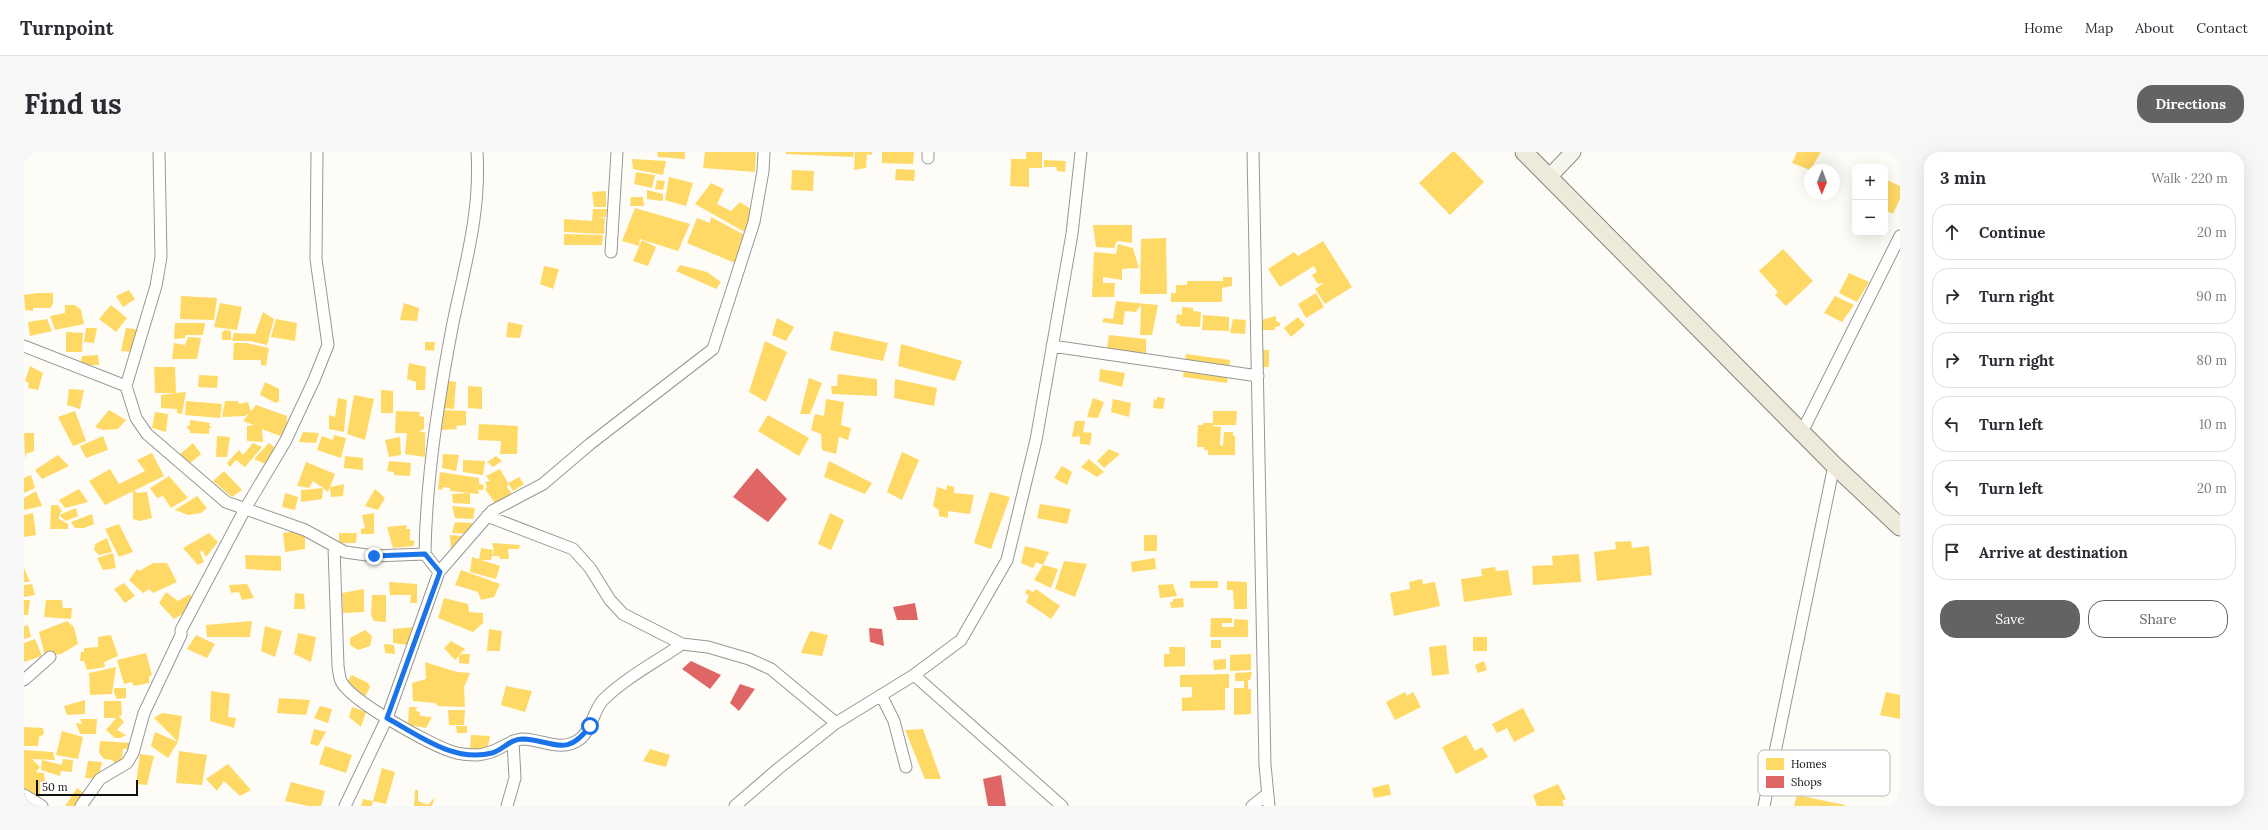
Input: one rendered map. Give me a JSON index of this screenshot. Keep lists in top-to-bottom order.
{
  "legend": ["Homes", "Shops"],
  "scale_bar": "50 m",
  "north": "bottom",
  "page": {
    "header": "Turnpoint",
    "nav": [
      "Home",
      "Map",
      "About",
      "Contact"
    ],
    "buttons": [
      "Directions",
      ["Save", "Share"]
    ],
    "title": "Find us",
    "heading": ["3 min", "Walk · 220 m"],
    "map_buttons": ["+", "−"],
    "list": [
      ["Continue", "20 m"],
      ["Turn right", "90 m"],
      ["Turn right", "80 m"],
      ["Turn left", "10 m"],
      ["Turn left", "20 m"],
      "Arrive at destination"
    ],
    "scale": "50 m"
  }
}
